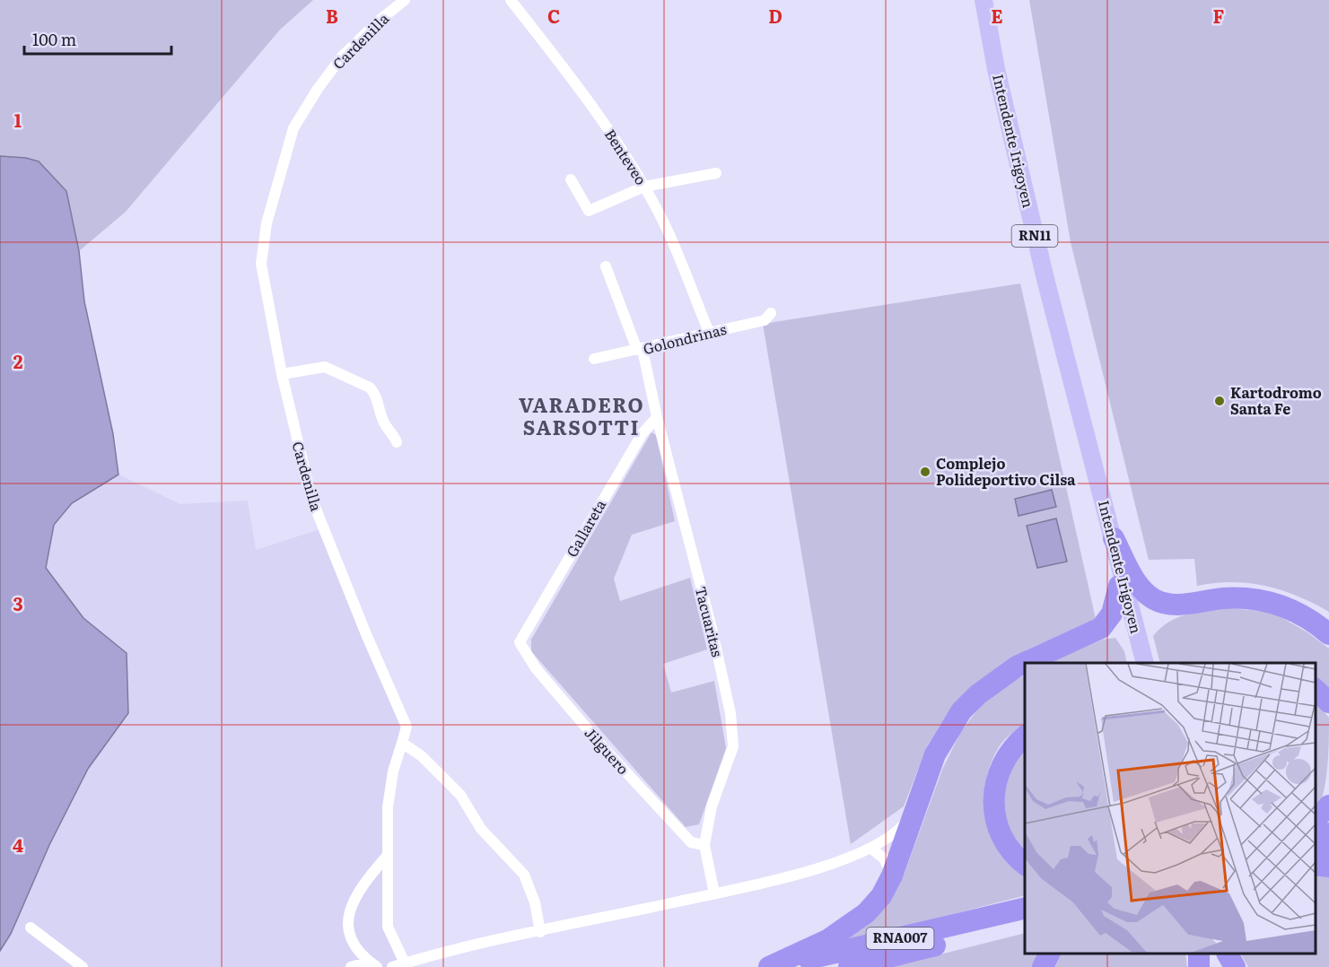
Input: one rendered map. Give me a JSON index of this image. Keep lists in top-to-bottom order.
{
  "streets": {
    "highway": ["RNA007"],
    "main road": ["Intendente Irigoyen", "RN11"],
    "street": [
      "Cardenilla",
      "Benteveo",
      "Golondrinas",
      "Gallareta",
      "Tacuaritas",
      "Jilguero"
    ]
  },
  "crossings": [
    ["Benteveo", "Golondrinas"],
    ["Golondrinas", "Tacuaritas"],
    ["Gallareta", "Tacuaritas"],
    ["Gallareta", "Jilguero"],
    ["Tacuaritas", "Jilguero"]
  ],
  "districts": ["VARADERO SARSOTTI"],
  "places": ["Kartodromo Santa Fe", "Complejo Polideportivo Cilsa"],
  "scale_bar": "100 m",
  "grid": {
    "columns": [
      "B",
      "C",
      "D",
      "E",
      "F"
    ],
    "rows": [
      "1",
      "2",
      "3",
      "4"
    ]
  }
}
